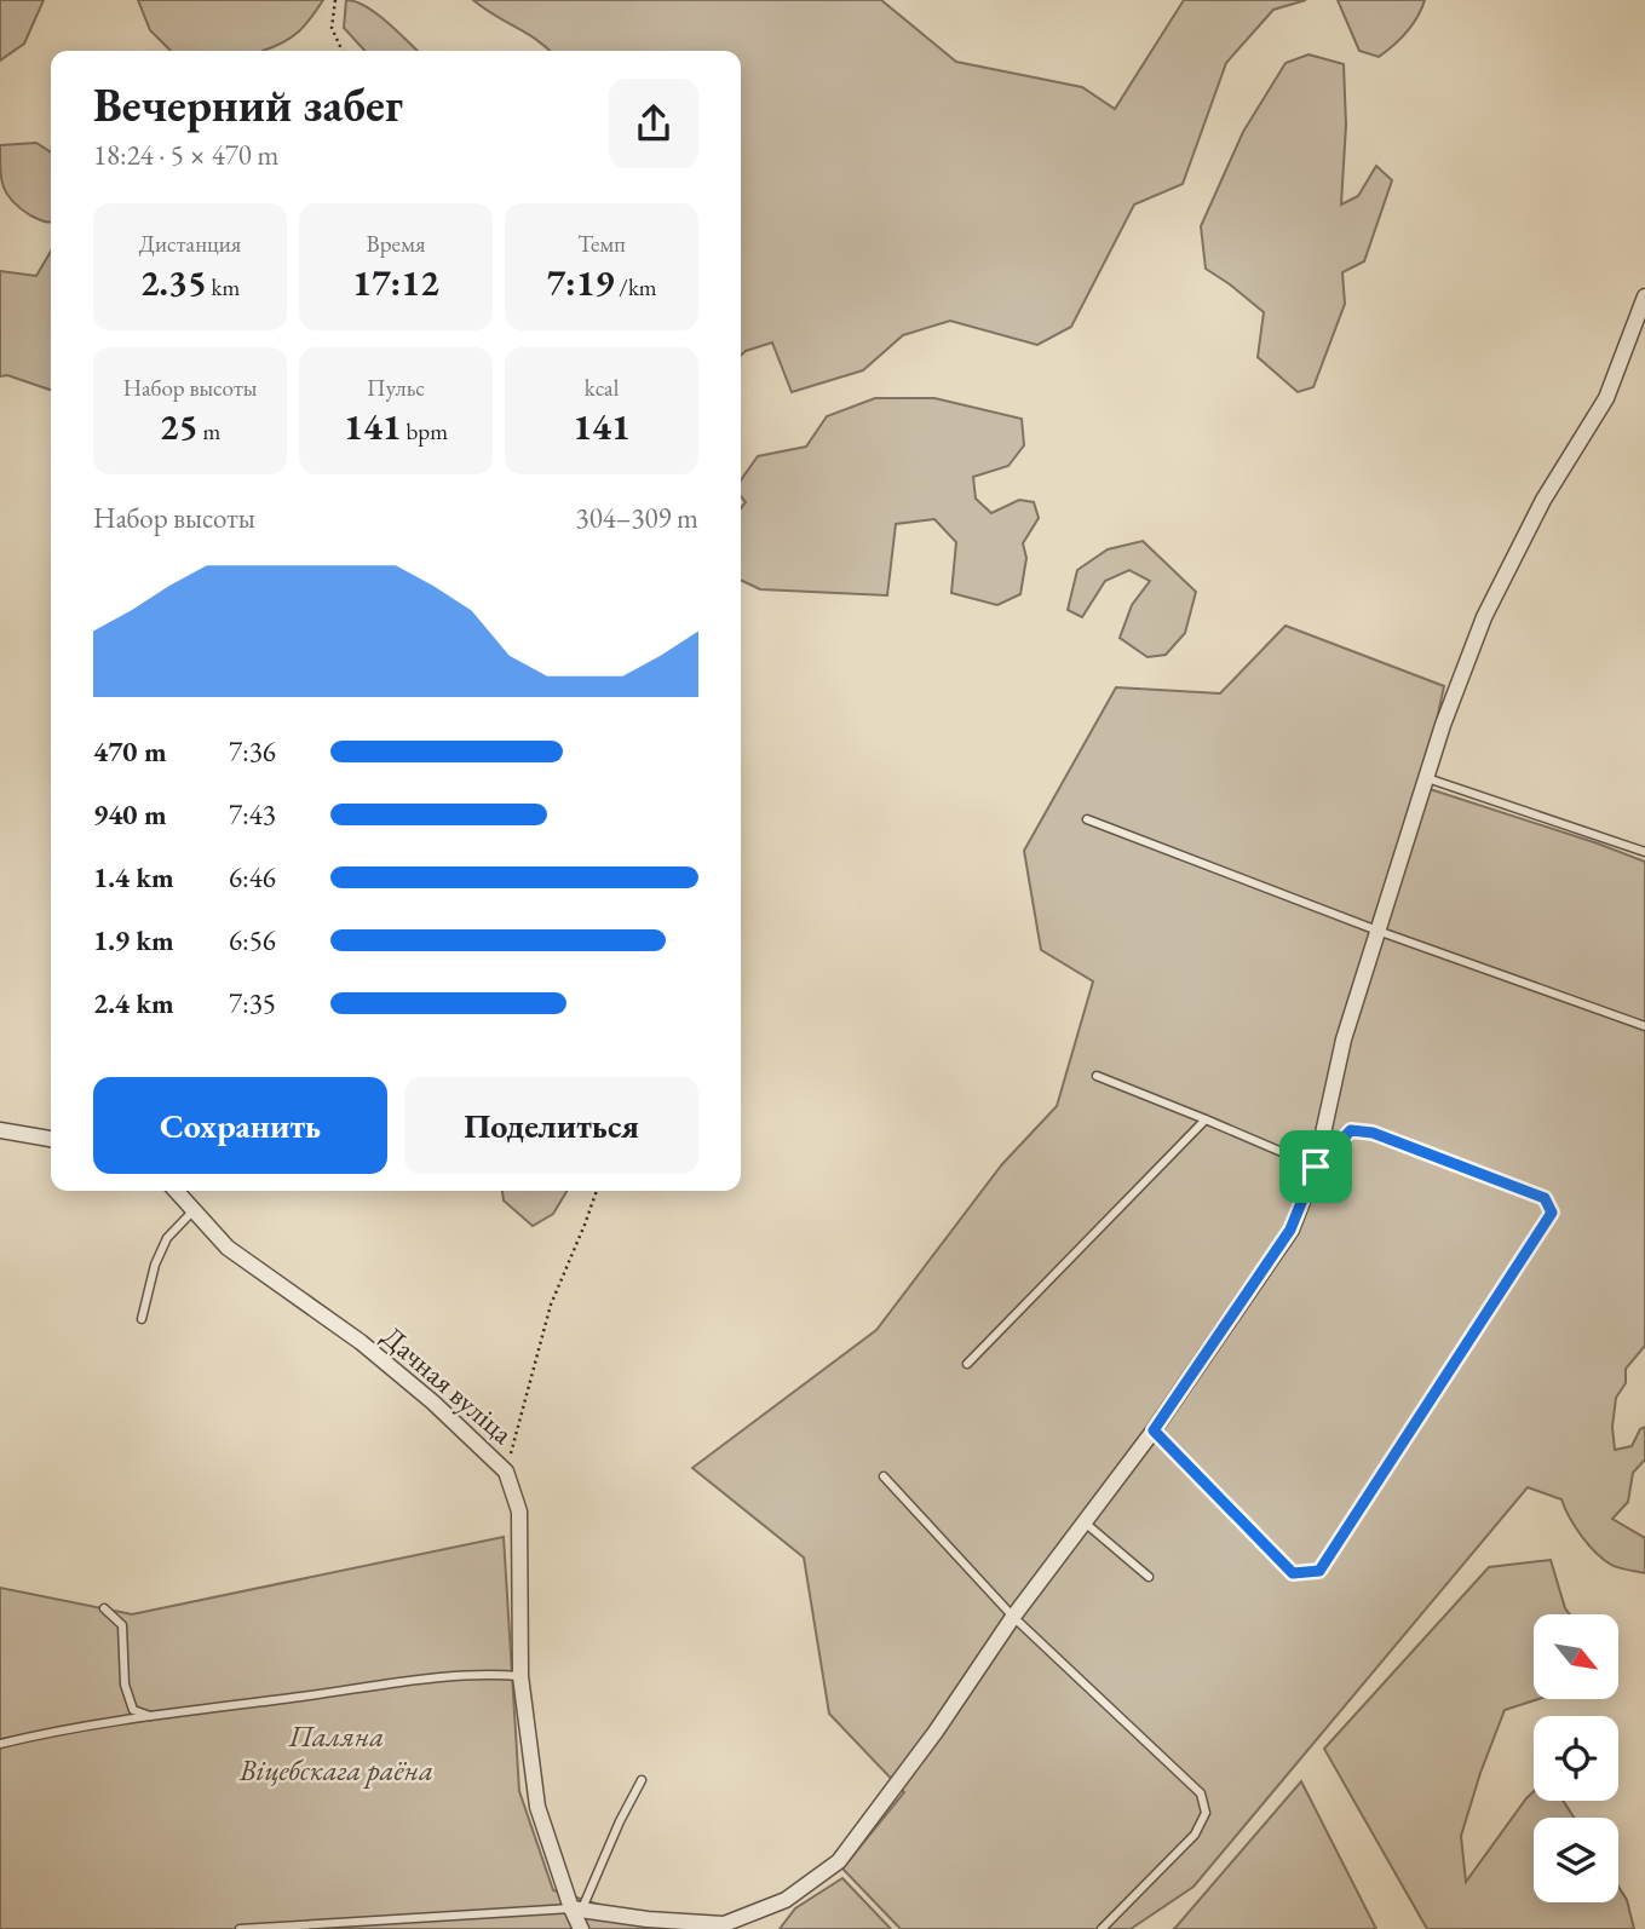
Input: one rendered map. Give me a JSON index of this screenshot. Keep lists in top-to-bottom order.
{
  "streets": {
    "street": ["Дачная вуліца"]
  },
  "parks": ["Паляна Віцебскага раёна"],
  "north": "bottom right",
  "page": {
    "heading": ["Вечерний забег", "18:24 · 5 × 470 m"],
    "stats": [
      ["Дистанция", "2.35 km"],
      ["Время", "17:12"],
      ["Темп", "7:19 /km"],
      ["Набор высоты", "25 m"],
      ["Пульс", "141 bpm"],
      ["kcal", "141"]
    ],
    "chart": ["Набор высоты", "304–309 m"],
    "list": [
      {
        "name": "470 m",
        "note": "7:36"
      },
      {
        "name": "940 m",
        "note": "7:43"
      },
      {
        "name": "1.4 km",
        "note": "6:46"
      },
      {
        "name": "1.9 km",
        "note": "6:56"
      },
      {
        "name": "2.4 km",
        "note": "7:35"
      }
    ],
    "buttons": ["Сохранить", "Поделиться"]
  }
}
